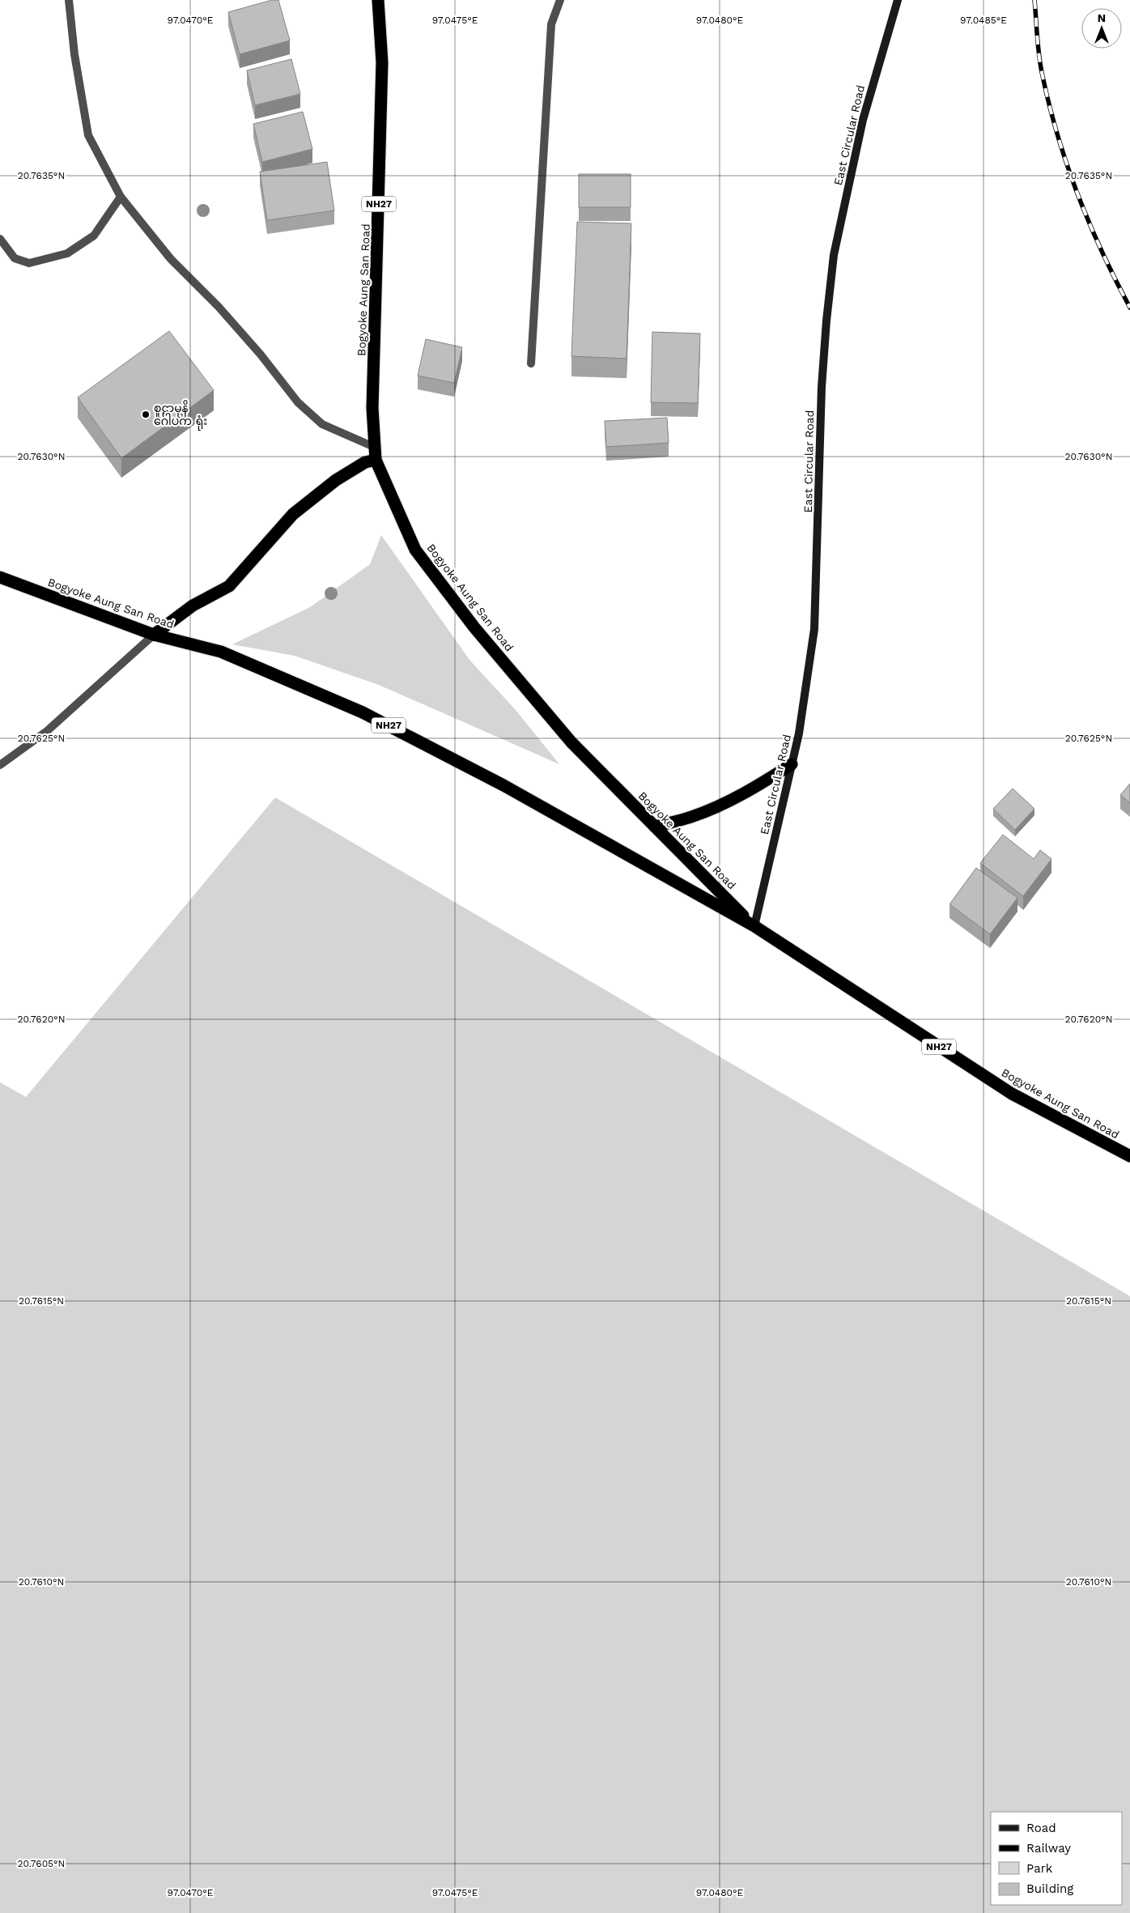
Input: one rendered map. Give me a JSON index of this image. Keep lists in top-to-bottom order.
{
  "streets": {
    "highway": ["NH27", "Bogyoke Aung San Road"],
    "street": ["East Circular Road"]
  },
  "crossings": [
    ["East Circular Road", "Bogyoke Aung San Road"]
  ],
  "places": ["စူဠာမုနိ ဂေါပက ရုံး"],
  "legend": [
    "Road",
    "Railway",
    "Park",
    "Building"
  ],
  "north": "top",
  "coordinates": [
    "97.0470°E",
    "97.0475°E",
    "97.0480°E",
    "97.0485°E",
    "20.7635°N",
    "20.7630°N",
    "20.7625°N",
    "20.7620°N",
    "20.7615°N",
    "20.7610°N",
    "20.7605°N"
  ]
}
